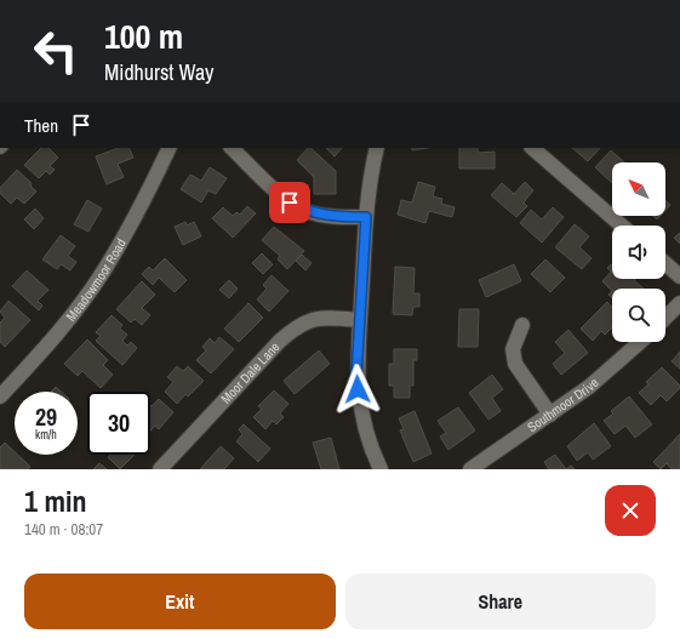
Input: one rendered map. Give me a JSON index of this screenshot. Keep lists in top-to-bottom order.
{
  "streets": {
    "street": ["Meadowmoor Road", "Moor Dale Lane", "Southmoor Drive"]
  },
  "north": "top left",
  "page": {
    "turn": ["100 m", "Midhurst Way"],
    "then": "Then",
    "speed": "29 km/h",
    "limit": "30",
    "heading": ["1 min", "140 m · 08:07"],
    "buttons": ["Exit", "Share"]
  }
}
